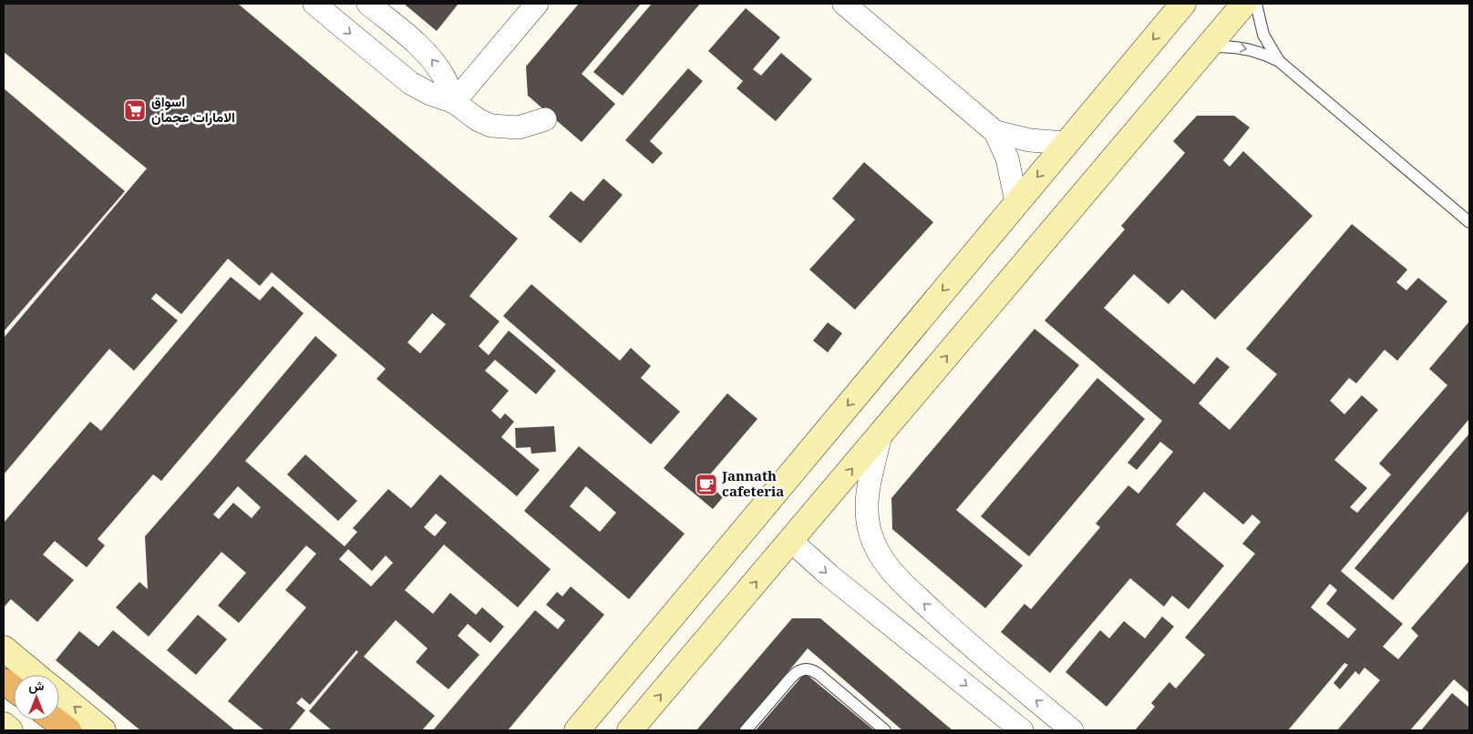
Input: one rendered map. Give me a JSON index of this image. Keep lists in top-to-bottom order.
{
  "places": {
    "supermarket": ["اسواق الامارات عجمان"],
    "cafe": ["Jannath cafeteria"]
  },
  "north": "top"
}
